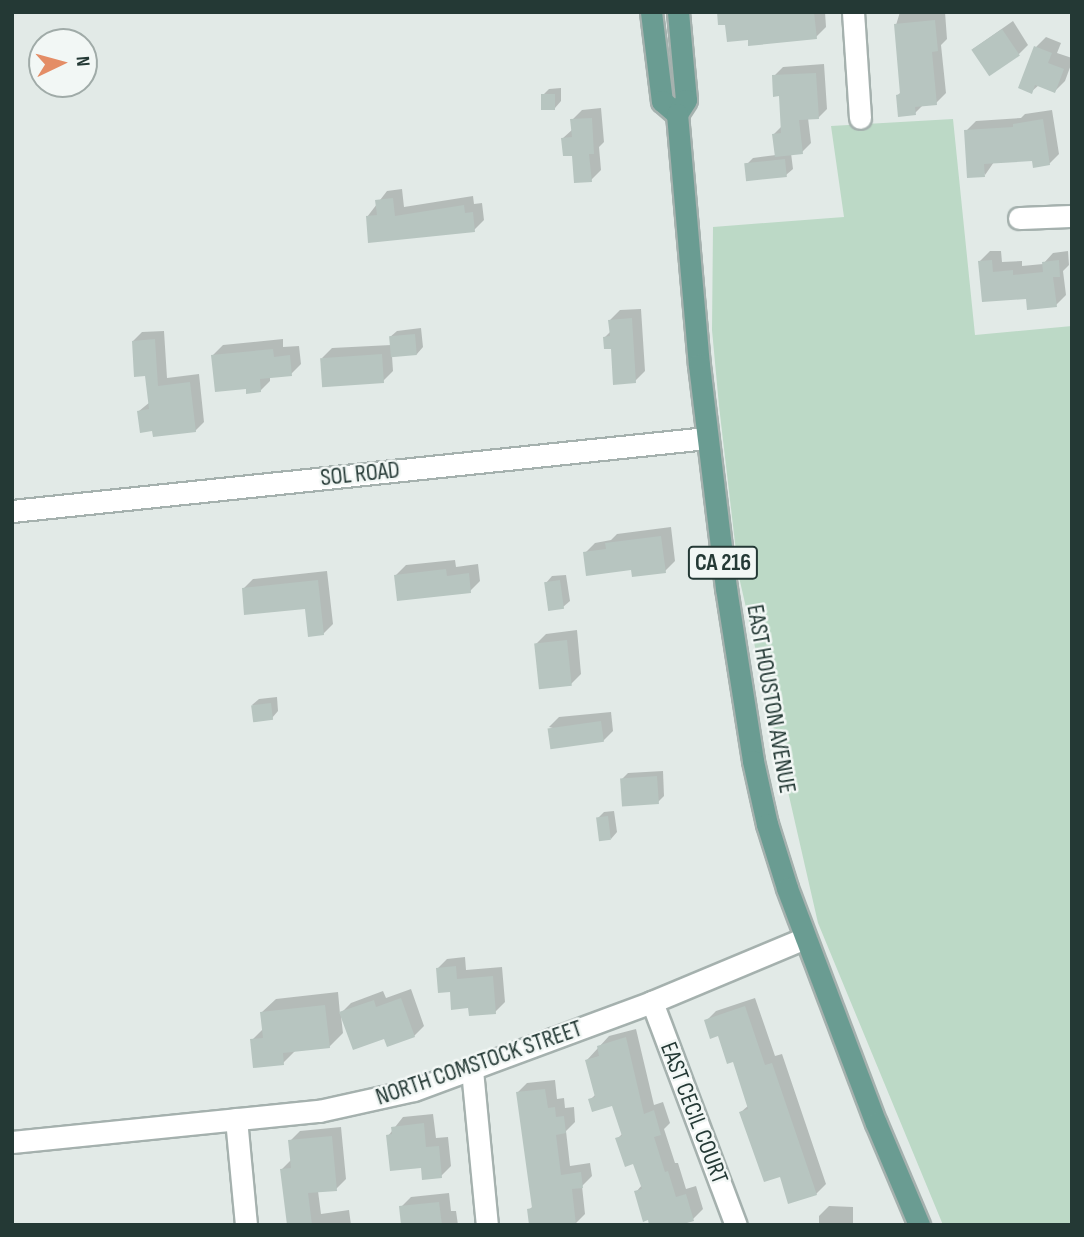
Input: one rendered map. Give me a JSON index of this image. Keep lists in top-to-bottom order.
{
  "streets": {
    "main road": ["CA 216", "EAST HOUSTON AVENUE"],
    "street": ["SOL ROAD", "NORTH COMSTOCK STREET", "EAST CECIL COURT"]
  },
  "crossings": [
    ["SOL ROAD", "EAST HOUSTON AVENUE"],
    ["EAST HOUSTON AVENUE", "NORTH COMSTOCK STREET"],
    ["NORTH COMSTOCK STREET", "EAST CECIL COURT"]
  ],
  "north": "right"
}
